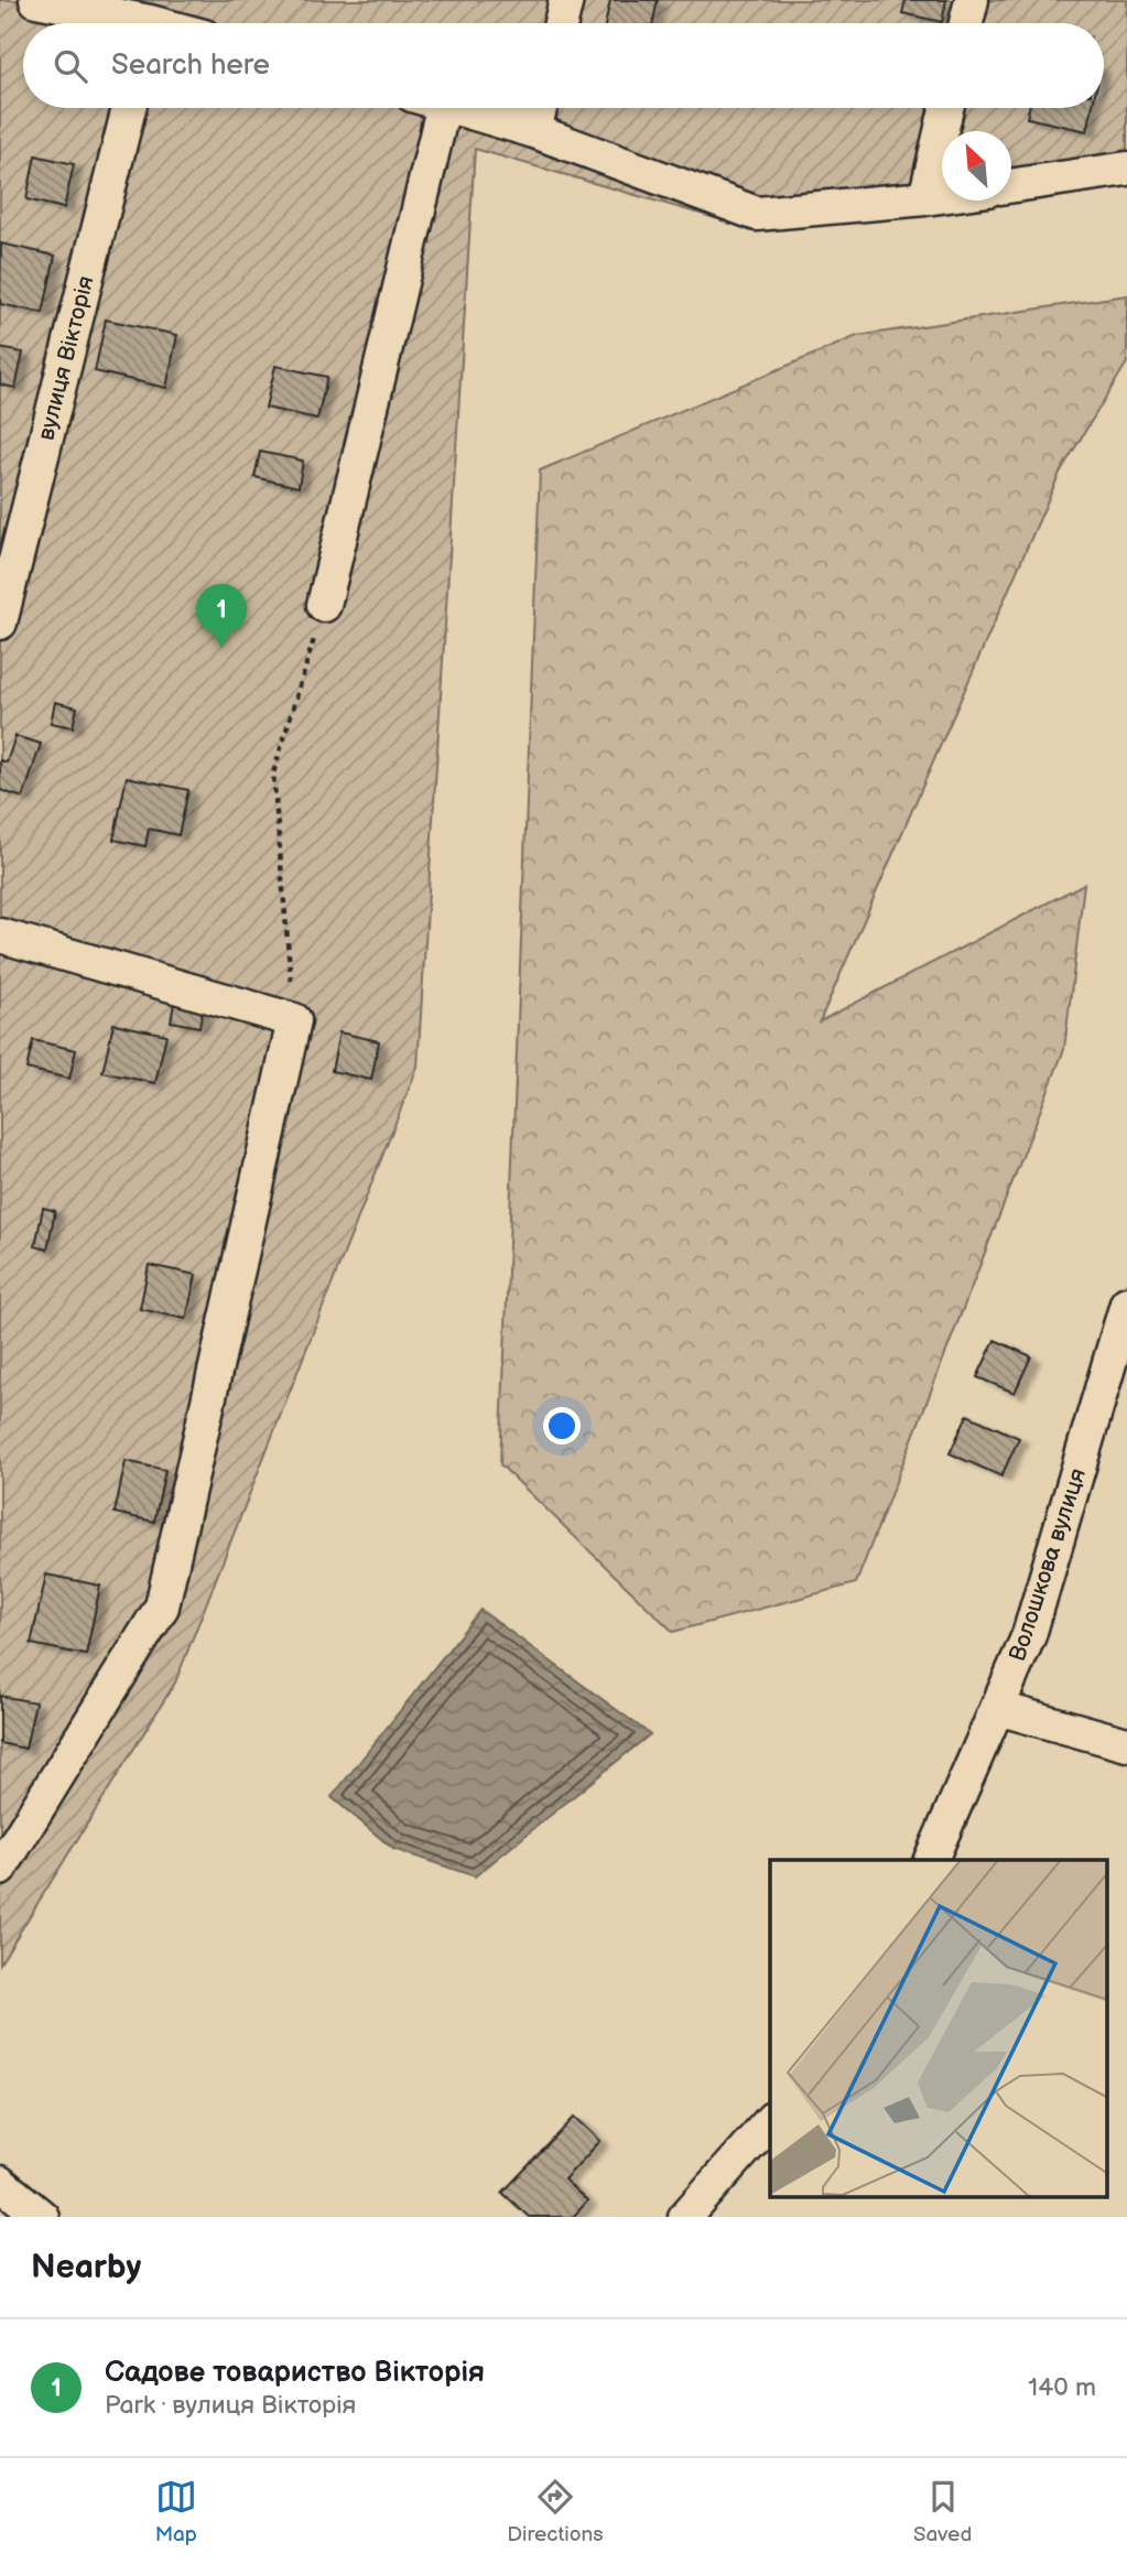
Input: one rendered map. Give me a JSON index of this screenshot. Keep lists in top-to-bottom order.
{
  "streets": {
    "street": ["вулиця Вікторія", "Волошкова вулиця"]
  },
  "north": "top left",
  "page": {
    "search": "Search here",
    "pins": "1",
    "heading": "Nearby",
    "list": [
      {
        "mark": "1",
        "name": "Садове товариство Вікторія",
        "note": "Park · вулиця Вікторія",
        "value": "140 m"
      }
    ],
    "nav": ["Map", "Directions", "Saved"]
  }
}
